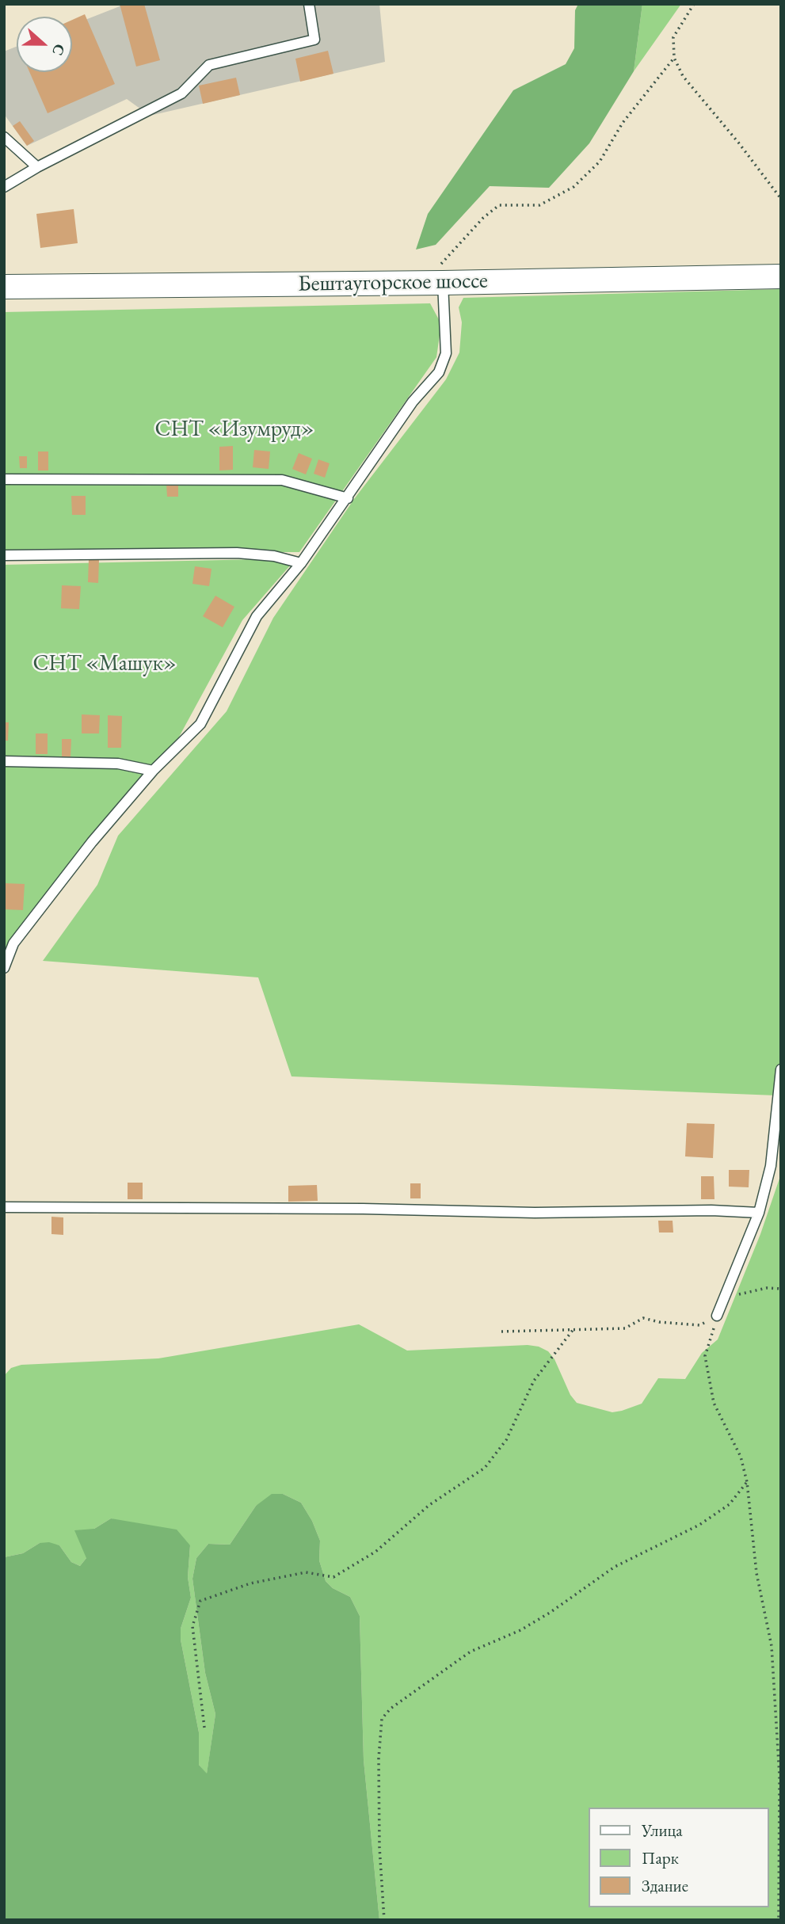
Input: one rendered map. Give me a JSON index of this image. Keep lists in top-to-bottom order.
{
  "streets": {
    "street": ["Бештаугорское шоссе"]
  },
  "parks": ["СНТ «Изумруд»", "СНТ «Машук»"],
  "legend": ["Улица", "Парк", "Здание"],
  "north": "right"
}
